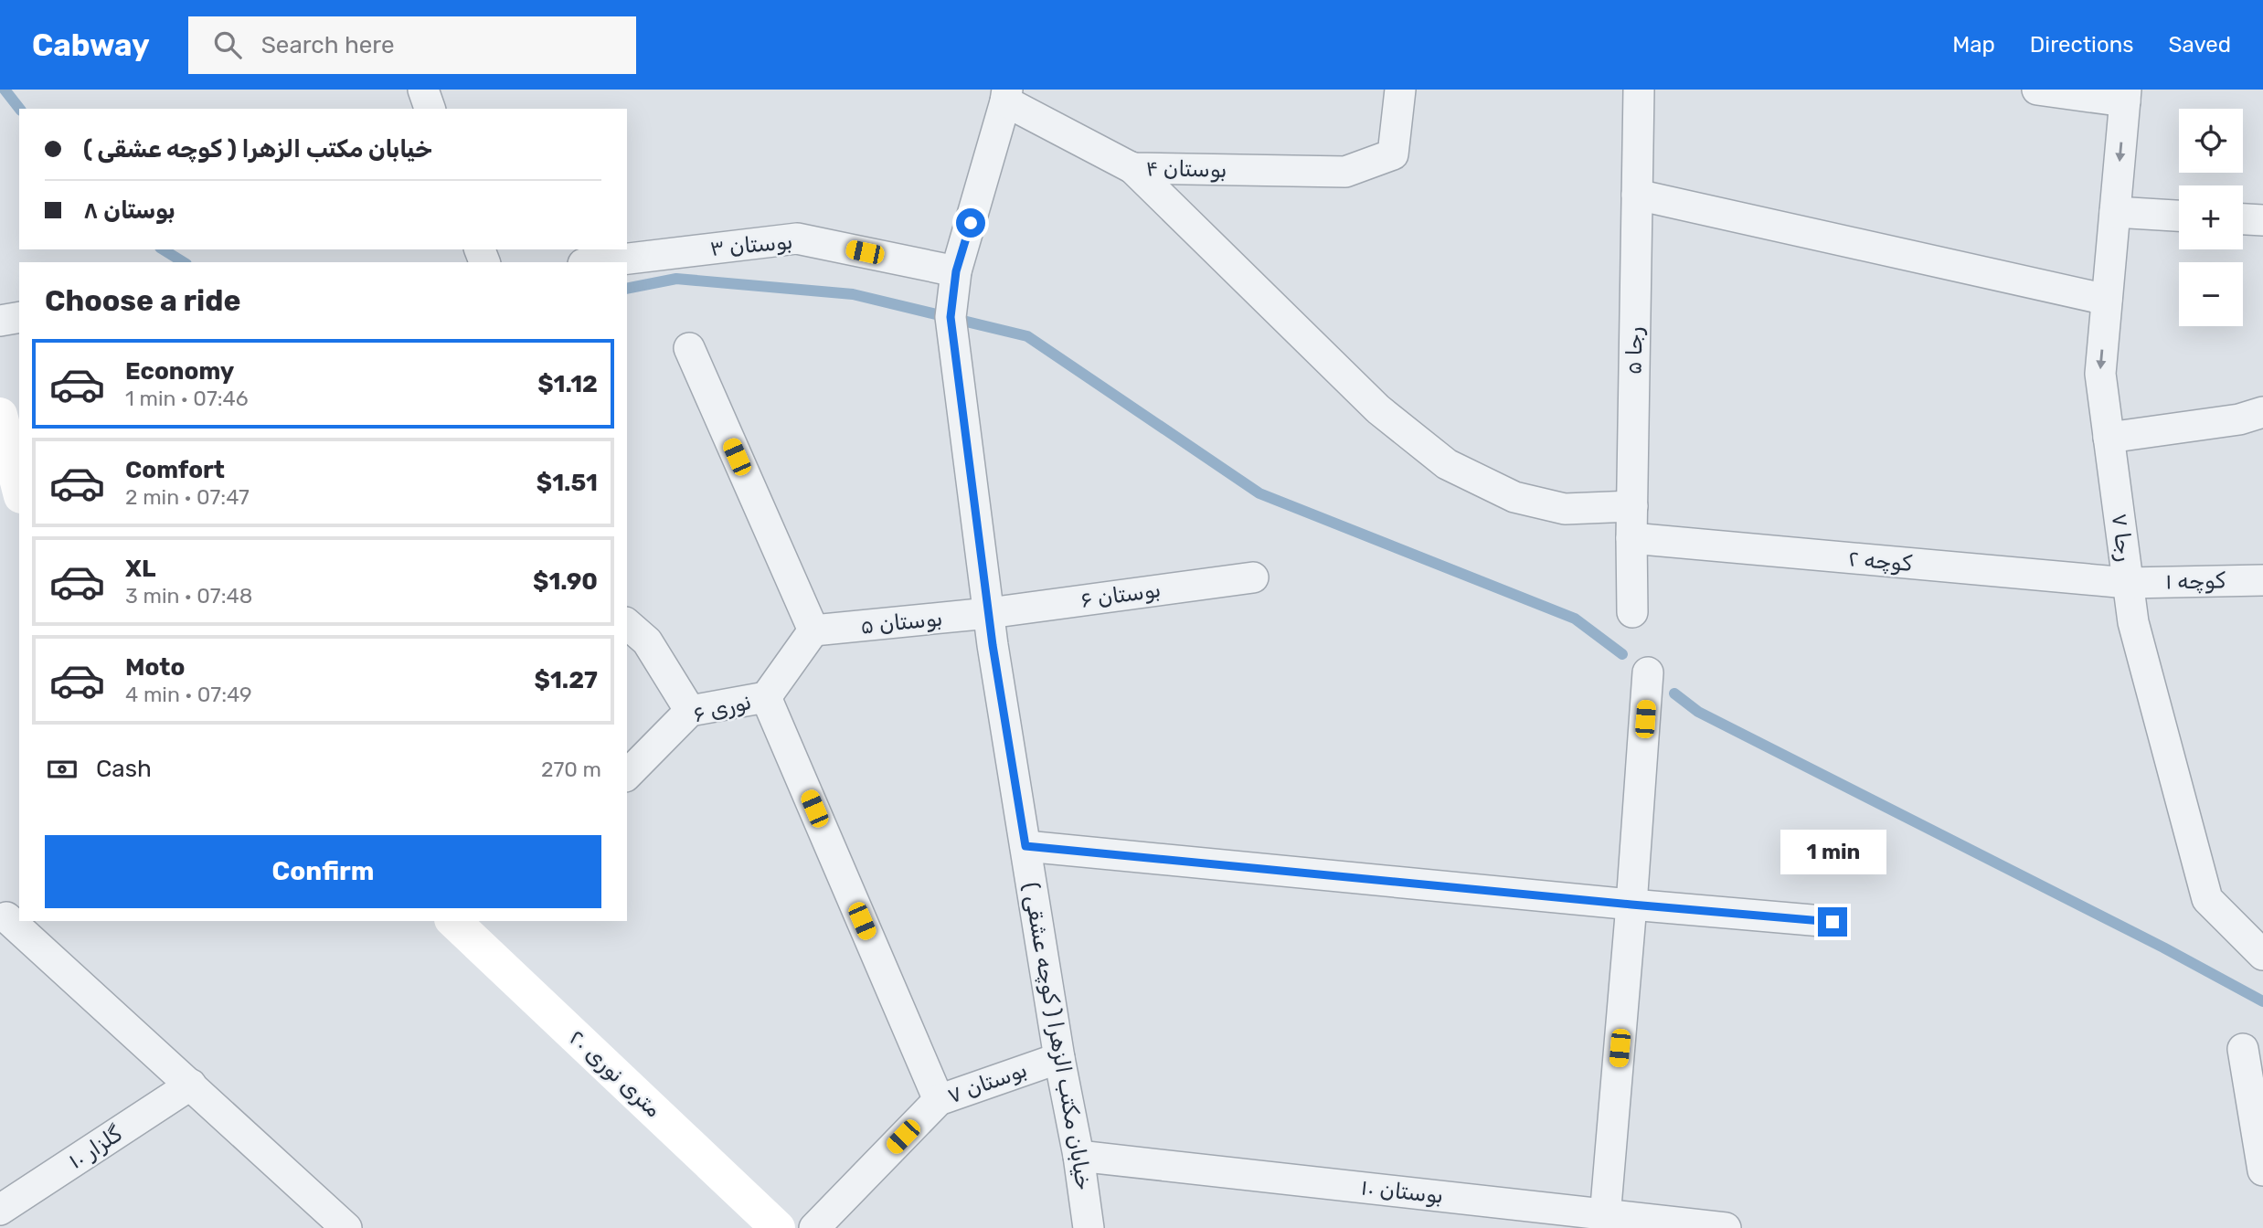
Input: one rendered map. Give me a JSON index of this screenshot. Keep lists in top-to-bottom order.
{
  "streets": {
    "main road": ["۲۰ متری نوری"],
    "street": [
      "بوستان ۴",
      "بوستان ۳",
      "رجا ۵",
      "رجا ۷",
      "کوچه ۲",
      "کوچه ۱",
      "بوستان ۶",
      "بوستان ۵",
      "نوری ۶",
      "خیابان مکتب الزهرا ( کوچه عشقی )",
      "بوستان ۷",
      "گلزار ۱۰",
      "بوستان ۱۰"
    ]
  },
  "crossings": [
    ["بوستان ۴", "خیابان مکتب الزهرا ( کوچه عشقی )"],
    ["بوستان ۳", "خیابان مکتب الزهرا ( کوچه عشقی )"],
    ["رجا ۵", "کوچه ۲"],
    ["رجا ۷", "کوچه ۲"],
    ["رجا ۷", "کوچه ۱"],
    ["کوچه ۲", "کوچه ۱"],
    ["بوستان ۶", "بوستان ۵"],
    ["بوستان ۶", "خیابان مکتب الزهرا ( کوچه عشقی )"],
    ["بوستان ۵", "خیابان مکتب الزهرا ( کوچه عشقی )"],
    ["خیابان مکتب الزهرا ( کوچه عشقی )", "بوستان ۷"],
    ["خیابان مکتب الزهرا ( کوچه عشقی )", "بوستان ۱۰"]
  ],
  "page": {
    "header": "Cabway",
    "search": "Search here",
    "nav": ["Map", "Directions", "Saved"],
    "map_buttons": ["+", "−"],
    "banner": ["خیابان مکتب الزهرا ( کوچه عشقی )", "بوستان ۸"],
    "heading": "Choose a ride",
    "list": [
      {
        "name": "Economy",
        "note": "1 min · 07:46",
        "value": "$1.12"
      },
      {
        "name": "Comfort",
        "note": "2 min · 07:47",
        "value": "$1.51"
      },
      {
        "name": "XL",
        "note": "3 min · 07:48",
        "value": "$1.90"
      },
      {
        "name": "Moto",
        "note": "4 min · 07:49",
        "value": "$1.27"
      }
    ],
    "pay": ["Cash", "270 m"],
    "buttons": "Confirm",
    "bubble": "1 min"
  }
}
